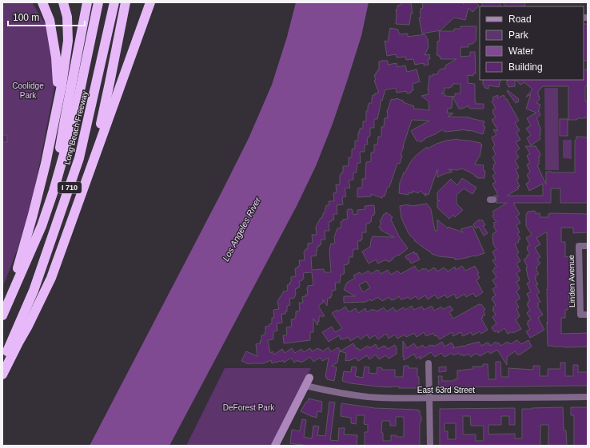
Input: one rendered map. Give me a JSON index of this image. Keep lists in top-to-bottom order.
{
  "streets": {
    "highway": ["Long Beach Freeway", "I 710"],
    "street": ["Linden Avenue", "East 63rd Street"]
  },
  "water": ["Los Angeles River"],
  "parks": ["Coolidge Park", "DeForest Park"],
  "legend": [
    "Road",
    "Park",
    "Water",
    "Building"
  ],
  "scale_bar": "100 m"
}
